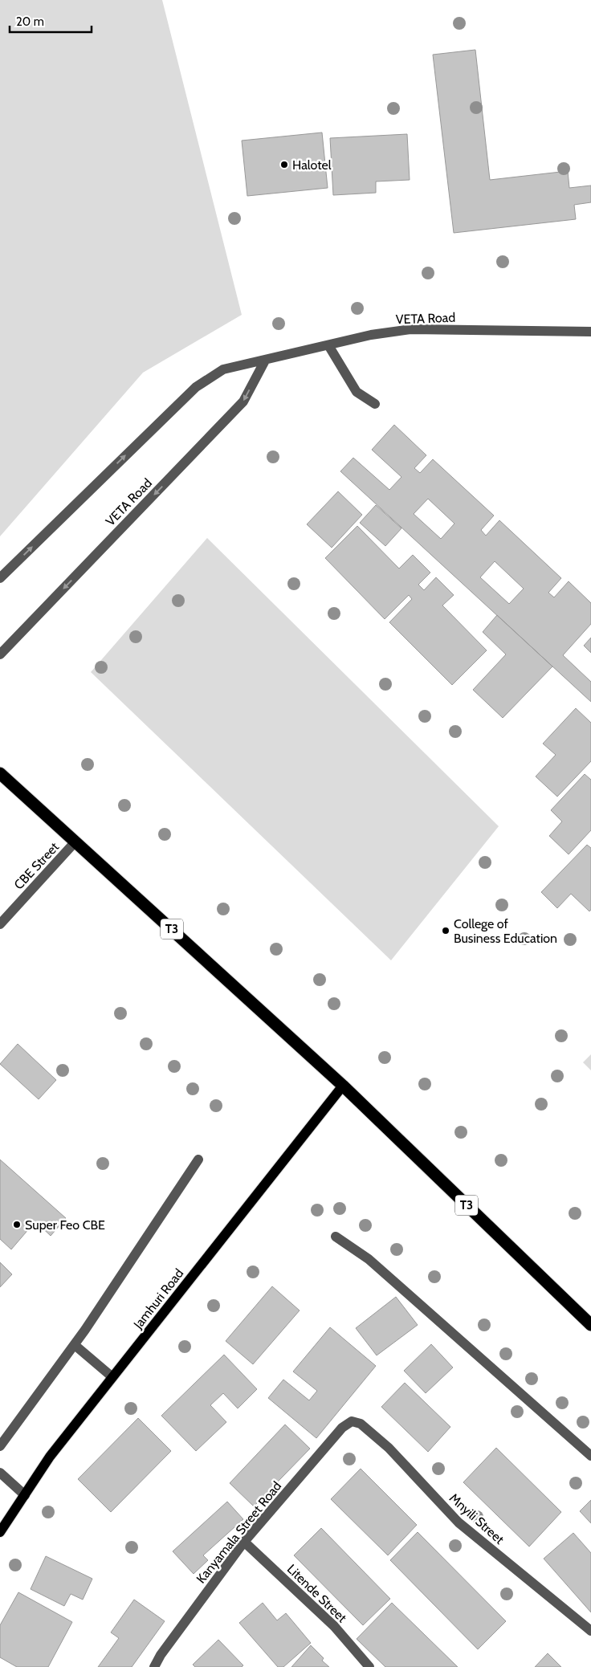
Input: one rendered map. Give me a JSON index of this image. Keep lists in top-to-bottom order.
{
  "streets": {
    "highway": ["T3"],
    "main road": ["Jamhuri Road"],
    "street": [
      "VETA Road",
      "CBE Street",
      "Mnyili Street",
      "Kanyamala Street Road",
      "Litende Street"
    ]
  },
  "crossings": [
    ["CBE Street", "T3"],
    ["T3", "Jamhuri Road"],
    ["Mnyili Street", "Kanyamala Street Road"],
    ["Kanyamala Street Road", "Litende Street"]
  ],
  "places": ["Halotel", "College of Business Education", "Super Feo CBE"],
  "scale_bar": "20 m"
}
